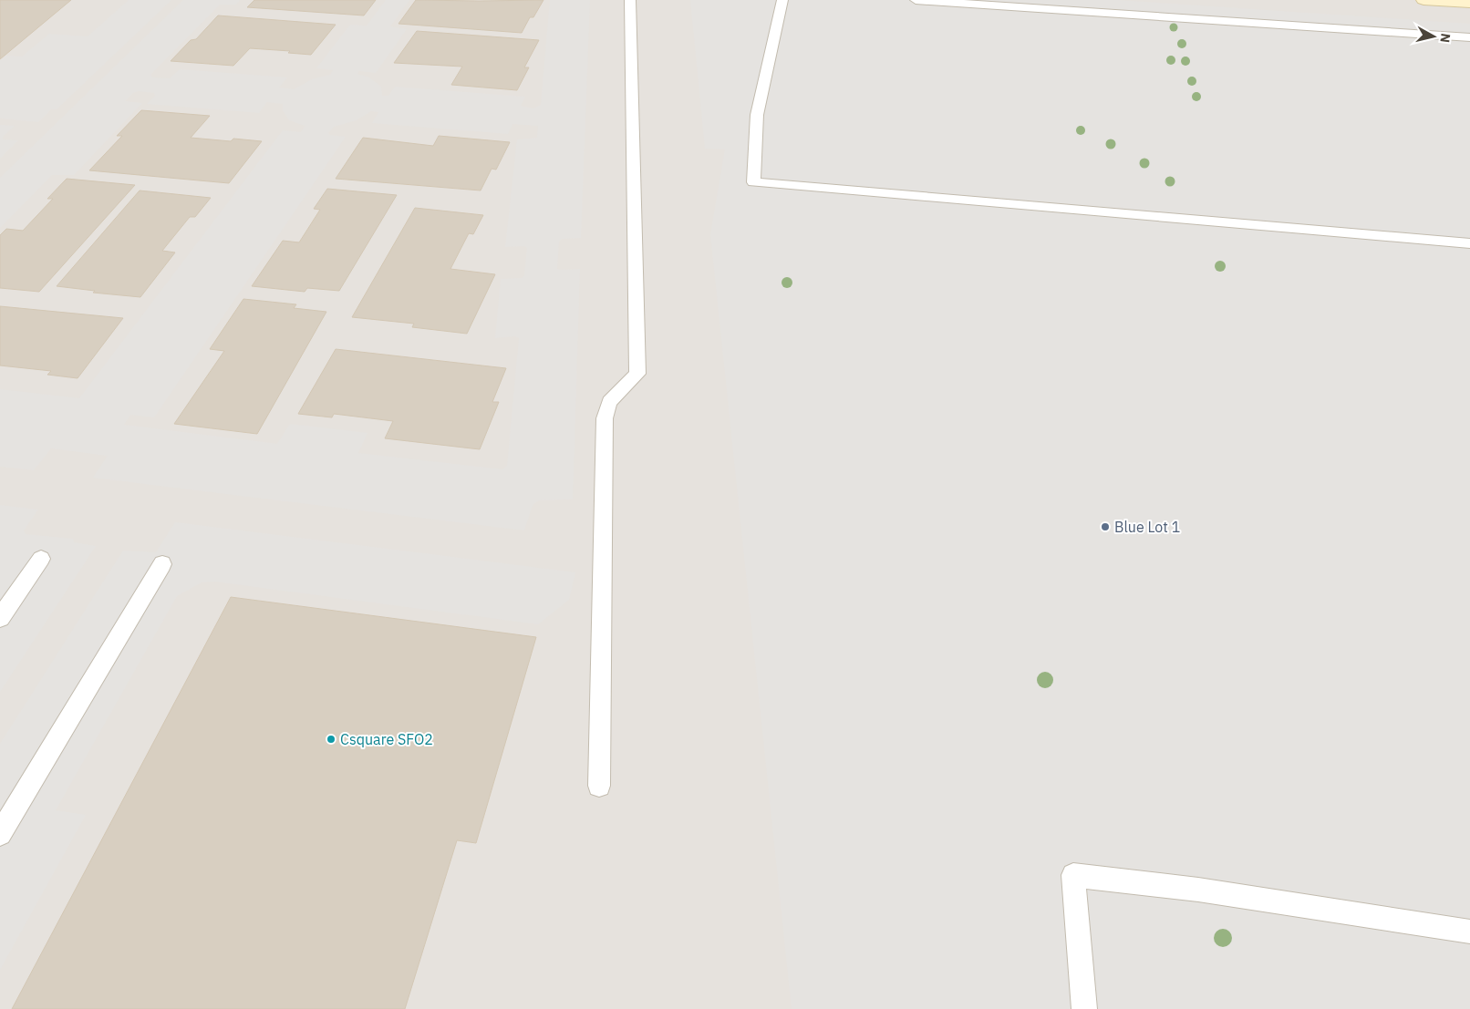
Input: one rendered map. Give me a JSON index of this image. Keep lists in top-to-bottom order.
{
  "places": ["Blue Lot 1", "Csquare SFO2"],
  "north": "right"
}
